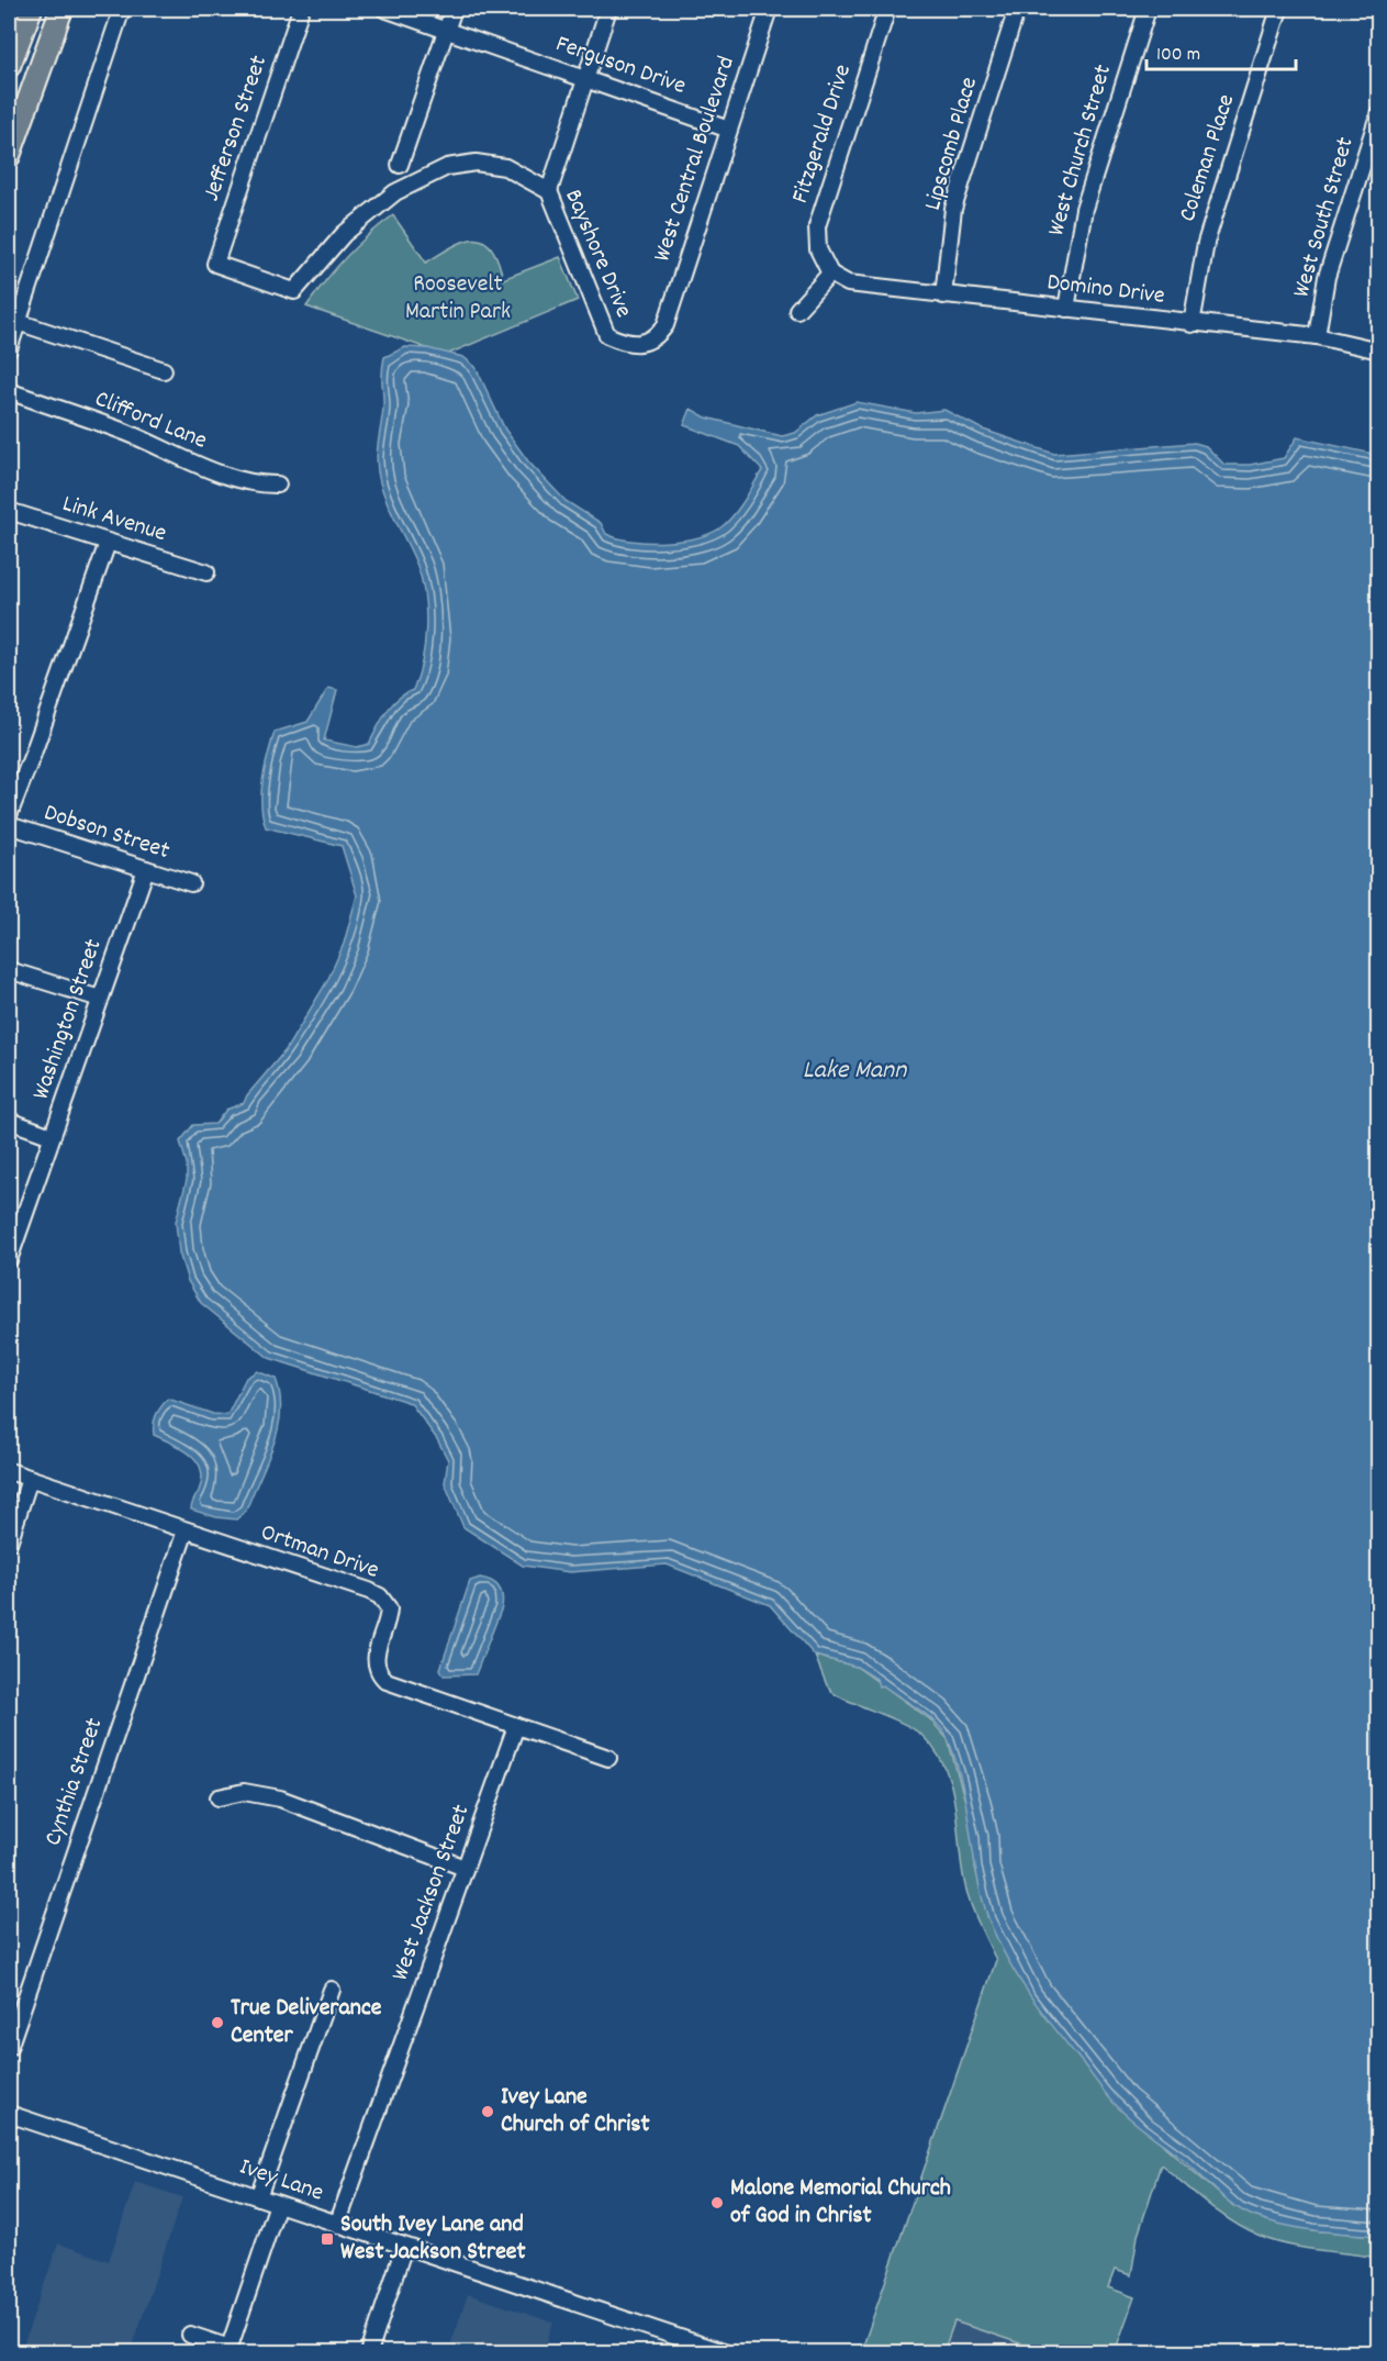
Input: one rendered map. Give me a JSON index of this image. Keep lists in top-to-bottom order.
{
  "streets": {
    "street": [
      "Ferguson Drive",
      "Jefferson Street",
      "Fitzgerald Drive",
      "Lipscomb Place",
      "West Church Street",
      "Coleman Place",
      "West Central Boulevard",
      "West South Street",
      "Bayshore Drive",
      "Domino Drive",
      "Clifford Lane",
      "Link Avenue",
      "Dobson Street",
      "Washington Street",
      "Ortman Drive",
      "Cynthia Street",
      "West Jackson Street",
      "Ivey Lane"
    ]
  },
  "crossings": [
    ["Ferguson Drive", "West Central Boulevard"],
    ["Jefferson Street", "Bayshore Drive"],
    ["Fitzgerald Drive", "Domino Drive"],
    ["Lipscomb Place", "Domino Drive"],
    ["West Church Street", "Domino Drive"],
    ["Coleman Place", "Domino Drive"],
    ["West Central Boulevard", "Bayshore Drive"],
    ["West South Street", "Domino Drive"],
    ["Dobson Street", "Washington Street"],
    ["Ortman Drive", "Cynthia Street"],
    ["Ortman Drive", "West Jackson Street"],
    ["West Jackson Street", "Ivey Lane"]
  ],
  "water": ["Lake Mann"],
  "parks": ["Roosevelt Martin Park"],
  "places": {
    "other": ["True Deliverance Center", "Ivey Lane Church of Christ", "Malone Memorial Church of God in Christ"],
    "transit": ["South Ivey Lane and West Jackson Street"]
  },
  "scale_bar": "100 m"
}
